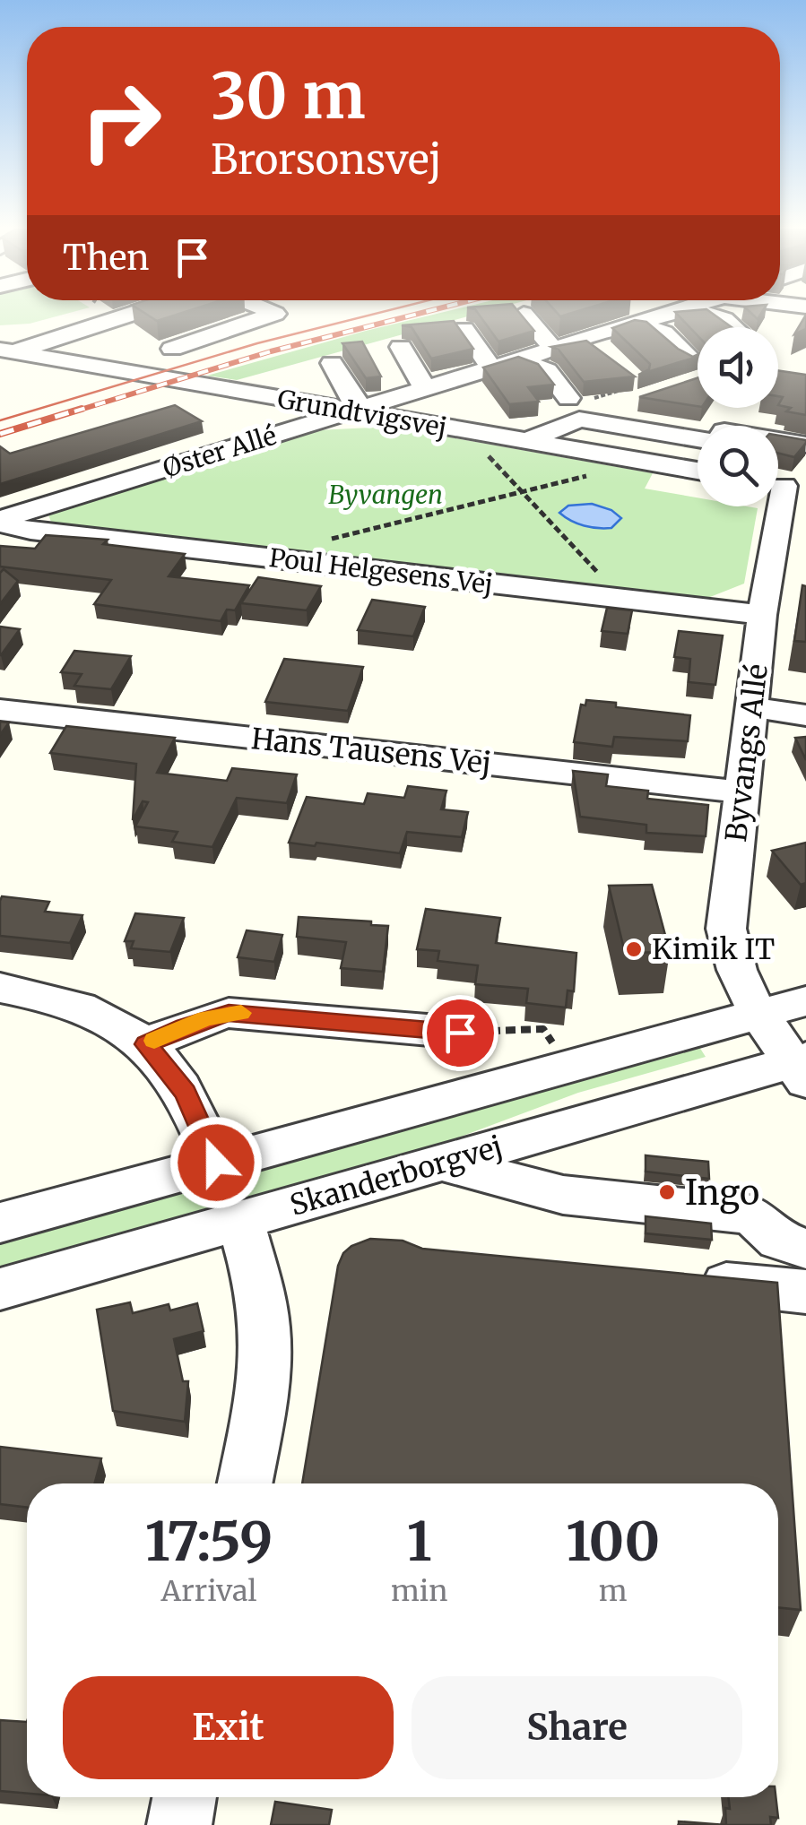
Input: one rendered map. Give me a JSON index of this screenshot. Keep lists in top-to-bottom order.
{
  "streets": {
    "street": [
      "Grundtvigsvej",
      "Øster Allé",
      "Poul Helgesens Vej",
      "Hans Tausens Vej",
      "Byvangs Allé",
      "Skanderborgvej"
    ]
  },
  "crossings": [
    ["Grundtvigsvej", "Øster Allé"],
    ["Øster Allé", "Poul Helgesens Vej"],
    ["Poul Helgesens Vej", "Byvangs Allé"],
    ["Hans Tausens Vej", "Byvangs Allé"],
    ["Byvangs Allé", "Skanderborgvej"]
  ],
  "parks": ["Byvangen"],
  "places": ["Kimik IT", "Ingo"],
  "page": {
    "turn": ["30 m", "Brorsonsvej"],
    "then": "Then",
    "eta": [
      "17:59",
      "Arrival",
      "1",
      "min",
      "100",
      "m"
    ],
    "buttons": ["Exit", "Share"]
  }
}
